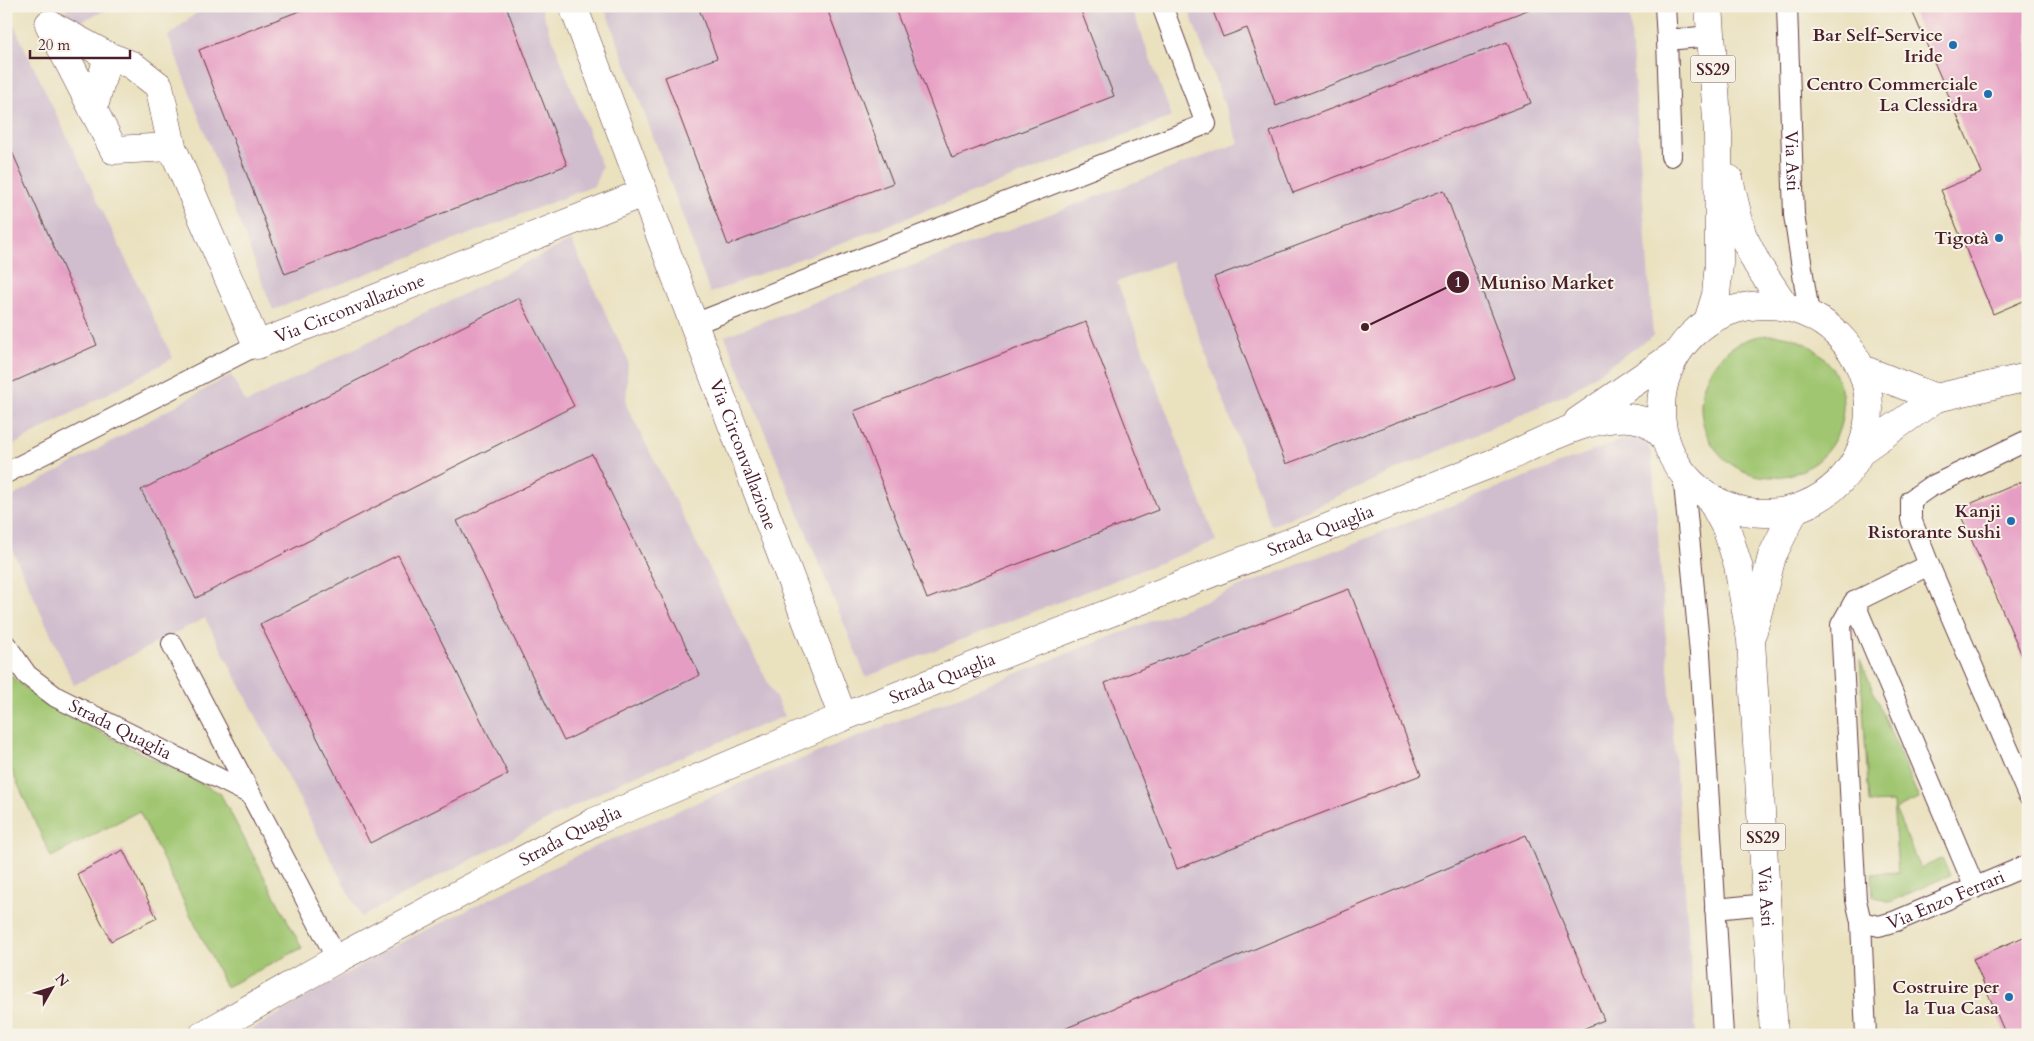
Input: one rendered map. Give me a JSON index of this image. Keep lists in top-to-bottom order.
{
  "streets": {
    "street": [
      "SS29",
      "Via Asti",
      "Via Circonvallazione",
      "Strada Quaglia"
    ],
    "lane": ["Via Enzo Ferrari"]
  },
  "crossings": [
    ["Via Circonvallazione", "Strada Quaglia"]
  ],
  "places": [
    "Bar Self-Service Iride",
    "Centro Commerciale La Clessidra",
    "Tigotà",
    "Muniso Market",
    "Kanji Ristorante Sushi",
    "Costruire per la Tua Casa"
  ],
  "scale_bar": "20 m",
  "north": "top right"
}
